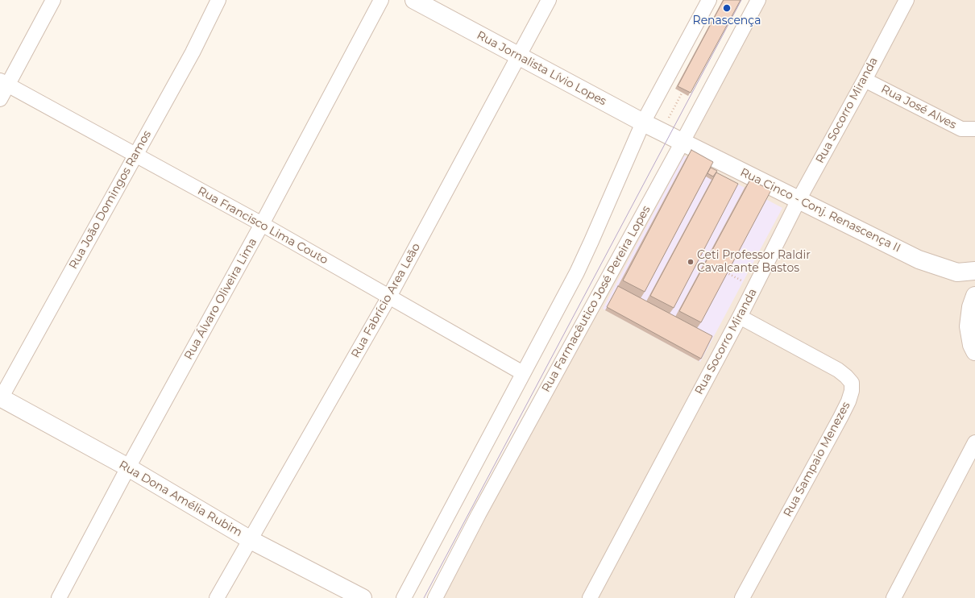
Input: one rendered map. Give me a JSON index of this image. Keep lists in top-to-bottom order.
{
  "streets": {
    "street": [
      "Rua Jornalista Lívio Lopes",
      "Rua José Alves",
      "Rua Socorro Miranda",
      "Rua João Domingos Ramos",
      "Rua Cinco - Conj. Renascença II",
      "Rua Francisco Lima Couto",
      "Rua Álvaro Oliveira Lima",
      "Rua Farmacêutico José Pereira Lopes",
      "Rua Fabrício Area Leão",
      "Rua Sampaio Menezes",
      "Rua Dona Amélia Rubim"
    ]
  },
  "crossings": [
    ["Rua Jornalista Lívio Lopes", "Rua Cinco - Conj. Renascença II"],
    ["Rua Jornalista Lívio Lopes", "Rua Farmacêutico José Pereira Lopes"],
    ["Rua Jornalista Lívio Lopes", "Rua Fabrício Area Leão"],
    ["Rua José Alves", "Rua Socorro Miranda"],
    ["Rua Socorro Miranda", "Rua Cinco - Conj. Renascença II"],
    ["Rua Socorro Miranda", "Rua Sampaio Menezes"],
    ["Rua João Domingos Ramos", "Rua Francisco Lima Couto"],
    ["Rua João Domingos Ramos", "Rua Dona Amélia Rubim"],
    ["Rua Cinco - Conj. Renascença II", "Rua Farmacêutico José Pereira Lopes"],
    ["Rua Francisco Lima Couto", "Rua Álvaro Oliveira Lima"],
    ["Rua Francisco Lima Couto", "Rua Fabrício Area Leão"],
    ["Rua Álvaro Oliveira Lima", "Rua Dona Amélia Rubim"],
    ["Rua Fabrício Area Leão", "Rua Dona Amélia Rubim"]
  ],
  "places": ["Renascença", "Ceti Professor Raldir Cavalcante Bastos"]
}
